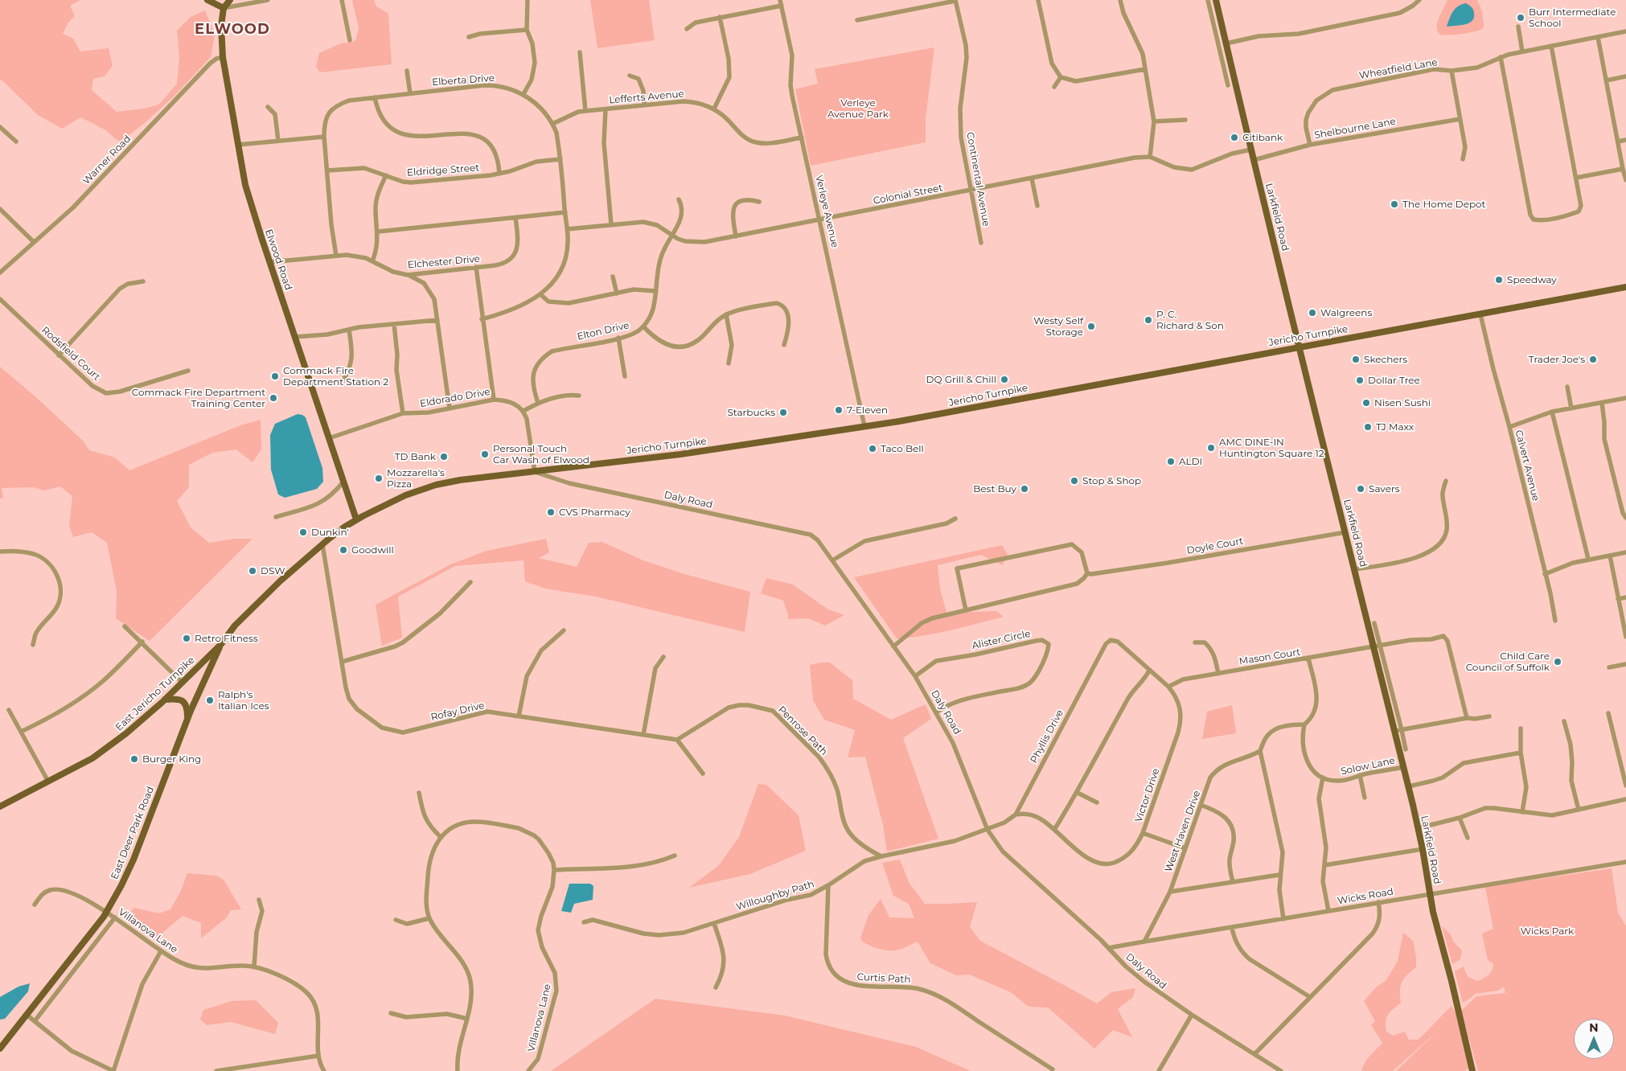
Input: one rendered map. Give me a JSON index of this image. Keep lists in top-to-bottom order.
{
  "streets": {
    "main road": [
      "Larkfield Road",
      "Elwood Road",
      "Jericho Turnpike",
      "East Jericho Turnpike",
      "East Deer Park Road"
    ],
    "street": [
      "Wheatfield Lane",
      "Elberta Drive",
      "Lefferts Avenue",
      "Shelbourne Lane",
      "Warner Road",
      "Eldridge Street",
      "Continental Avenue",
      "Colonial Street",
      "Verleye Avenue",
      "Elchester Drive",
      "Elton Drive",
      "Rodsfield Court",
      "Eldorado Drive",
      "Calvert Avenue",
      "Daly Road",
      "Doyle Court",
      "Alister Circle",
      "Mason Court",
      "Rofay Drive",
      "Penrose Path",
      "Phyllis Drive",
      "Solow Lane",
      "Victor Drive",
      "West Haven Drive",
      "Willoughby Path",
      "Wicks Road",
      "Villanova Lane",
      "Curtis Path"
    ]
  },
  "crossings": [
    ["Wheatfield Lane", "Shelbourne Lane"],
    ["Elberta Drive", "Lefferts Avenue"],
    ["Elberta Drive", "Eldridge Street"],
    ["Elberta Drive", "Colonial Street"],
    ["Elberta Drive", "Elchester Drive"],
    ["Lefferts Avenue", "Verleye Avenue"],
    ["Shelbourne Lane", "Larkfield Road"],
    ["Warner Road", "Elwood Road"],
    ["Continental Avenue", "Colonial Street"],
    ["Colonial Street", "Verleye Avenue"],
    ["Colonial Street", "Larkfield Road"],
    ["Colonial Street", "Elton Drive"],
    ["Verleye Avenue", "Jericho Turnpike"],
    ["Larkfield Road", "Jericho Turnpike"],
    ["Larkfield Road", "Doyle Court"],
    ["Larkfield Road", "Mason Court"],
    ["Larkfield Road", "Solow Lane"],
    ["Larkfield Road", "Wicks Road"],
    ["Elwood Road", "Elchester Drive"],
    ["Elwood Road", "Jericho Turnpike"],
    ["Elwood Road", "Eldorado Drive"],
    ["Elwood Road", "East Jericho Turnpike"],
    ["Jericho Turnpike", "Calvert Avenue"],
    ["Jericho Turnpike", "Daly Road"],
    ["Jericho Turnpike", "East Jericho Turnpike"],
    ["Daly Road", "Alister Circle"],
    ["Daly Road", "Willoughby Path"],
    ["Daly Road", "Wicks Road"],
    ["Mason Court", "Victor Drive"],
    ["East Jericho Turnpike", "Rofay Drive"],
    ["East Jericho Turnpike", "East Deer Park Road"],
    ["Rofay Drive", "Penrose Path"],
    ["Penrose Path", "Willoughby Path"],
    ["Phyllis Drive", "Victor Drive"],
    ["West Haven Drive", "Wicks Road"],
    ["East Deer Park Road", "Villanova Lane"],
    ["Willoughby Path", "Curtis Path"]
  ],
  "districts": ["ELWOOD"],
  "parks": ["Verleye Avenue Park", "Wicks Park"],
  "places": [
    "Burr Intermediate School",
    "Citibank",
    "The Home Depot",
    "Speedway",
    "Walgreens",
    "P. C. Richard & Son",
    "Westy Self Storage",
    "Skechers",
    "Trader Joe's",
    "Commack Fire Department Station 2",
    "DQ Grill & Chill",
    "Dollar Tree",
    "Commack Fire Department Training Center",
    "Nisen Sushi",
    "7-Eleven",
    "Starbucks",
    "TJ Maxx",
    "AMC DINE-IN Huntington Square 12",
    "Taco Bell",
    "Personal Touch Car Wash of Elwood",
    "TD Bank",
    "ALDI",
    "Mozzarella's Pizza",
    "Stop & Shop",
    "Best Buy",
    "Savers",
    "CVS Pharmacy",
    "Dunkin'",
    "Goodwill",
    "DSW",
    "Retro Fitness",
    "Child Care Council of Suffolk",
    "Ralph's Italian Ices",
    "Burger King"
  ],
  "north": "top"
}
